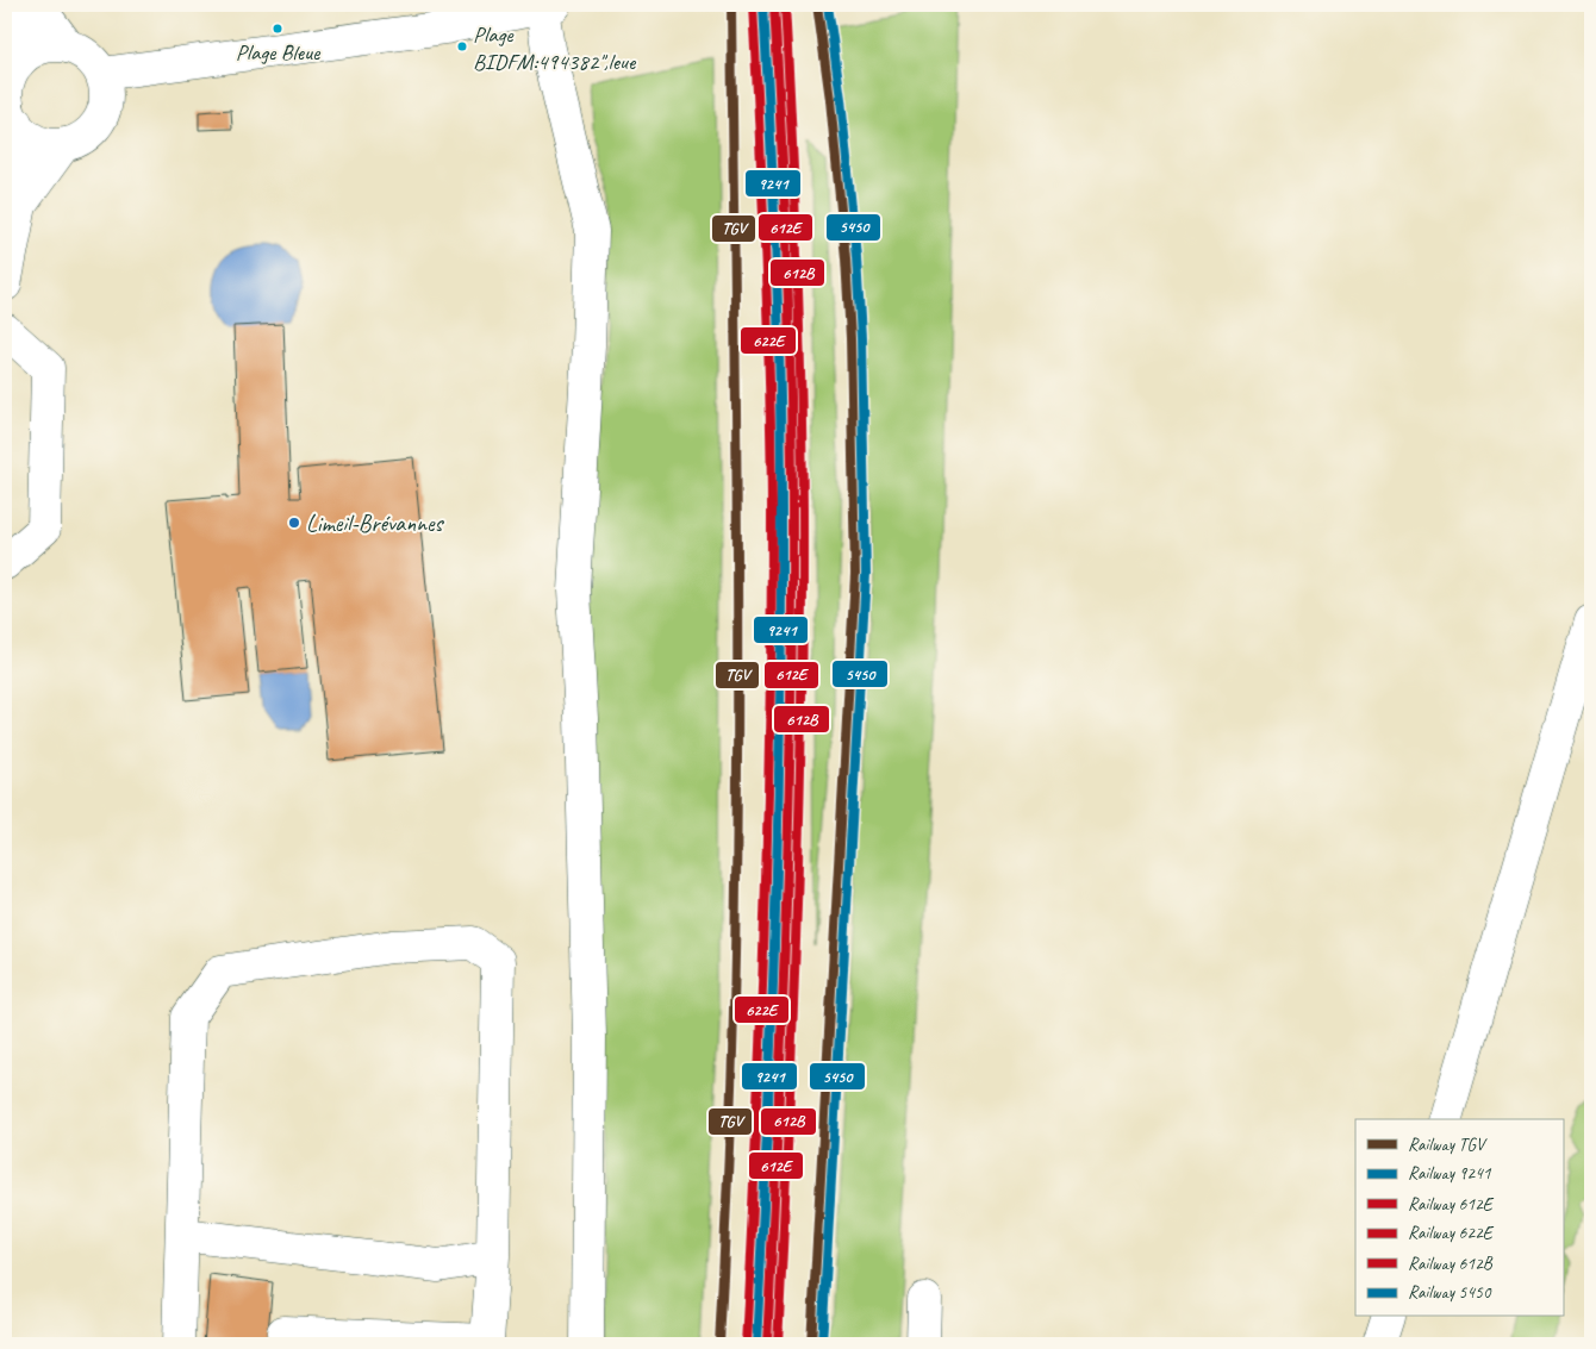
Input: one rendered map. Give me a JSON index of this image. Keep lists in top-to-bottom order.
{
  "places": ["Plage Bleue", "Plage BIDFM:494382\",leue", "Limeil-Brévannes"],
  "lines": [
    "rail line TGV",
    "rail line 9241",
    "rail line 612E",
    "rail line 612B",
    "rail line 5450",
    "rail line 622E"
  ],
  "legend": [
    "Railway TGV",
    "Railway 9241",
    "Railway 612E",
    "Railway 622E",
    "Railway 612B",
    "Railway 5450"
  ]
}
